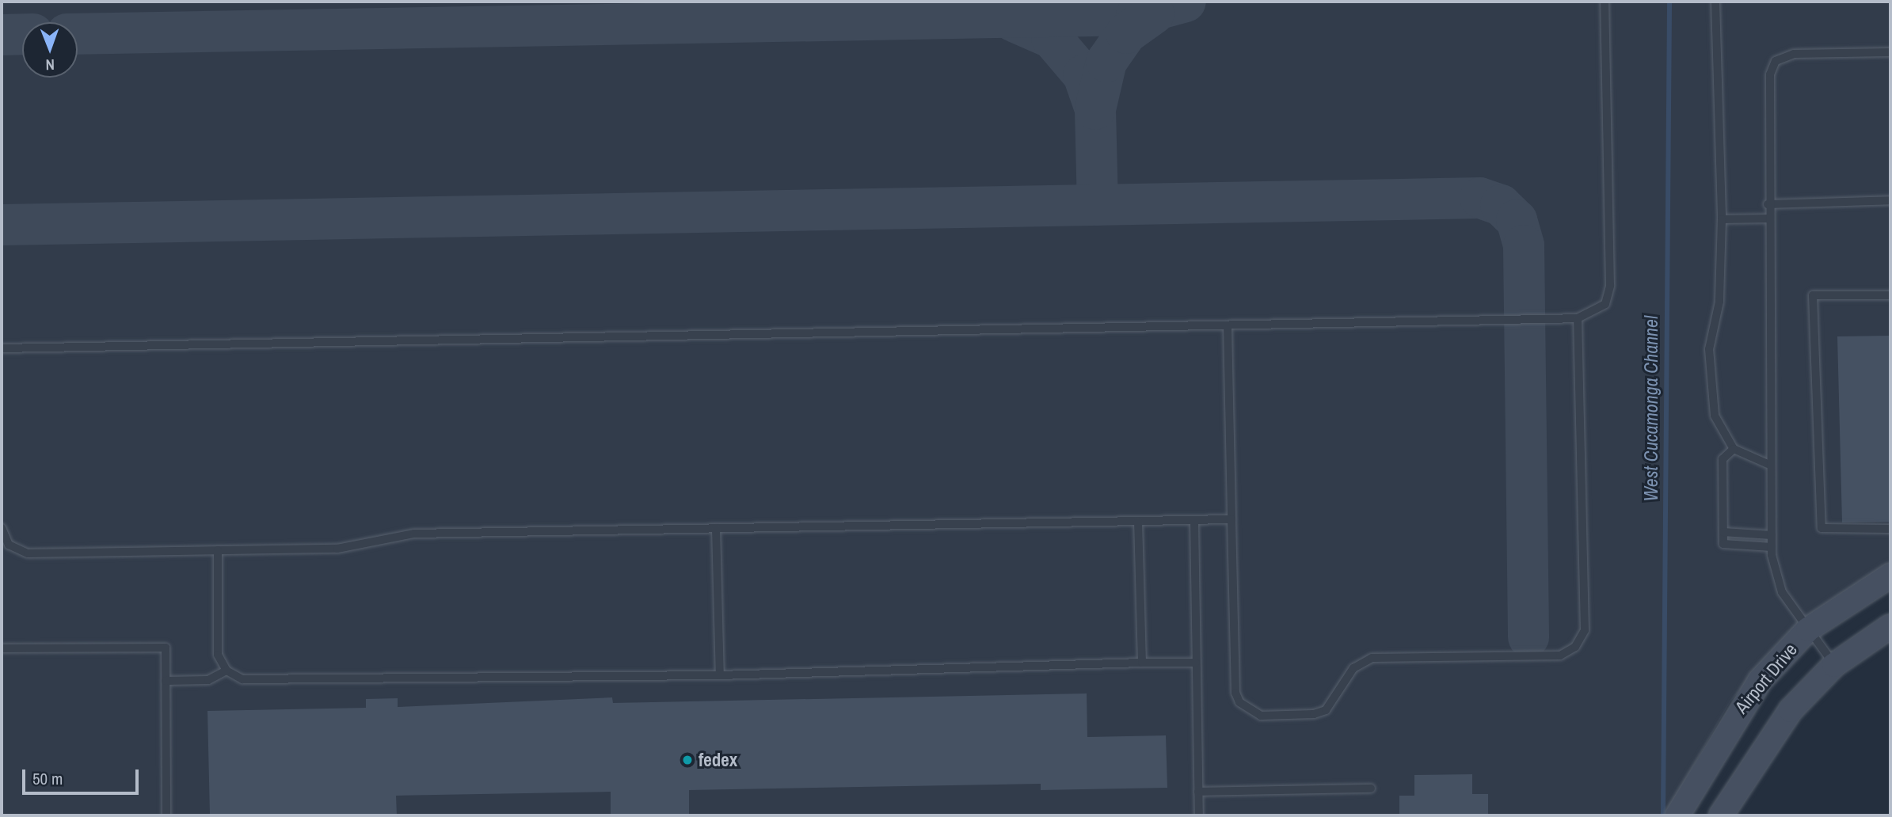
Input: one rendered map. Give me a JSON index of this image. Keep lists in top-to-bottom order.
{
  "streets": {
    "main road": ["Airport Drive"]
  },
  "water": ["West Cucamonga Channel"],
  "places": ["fedex"],
  "scale_bar": "50 m",
  "north": "bottom"
}
